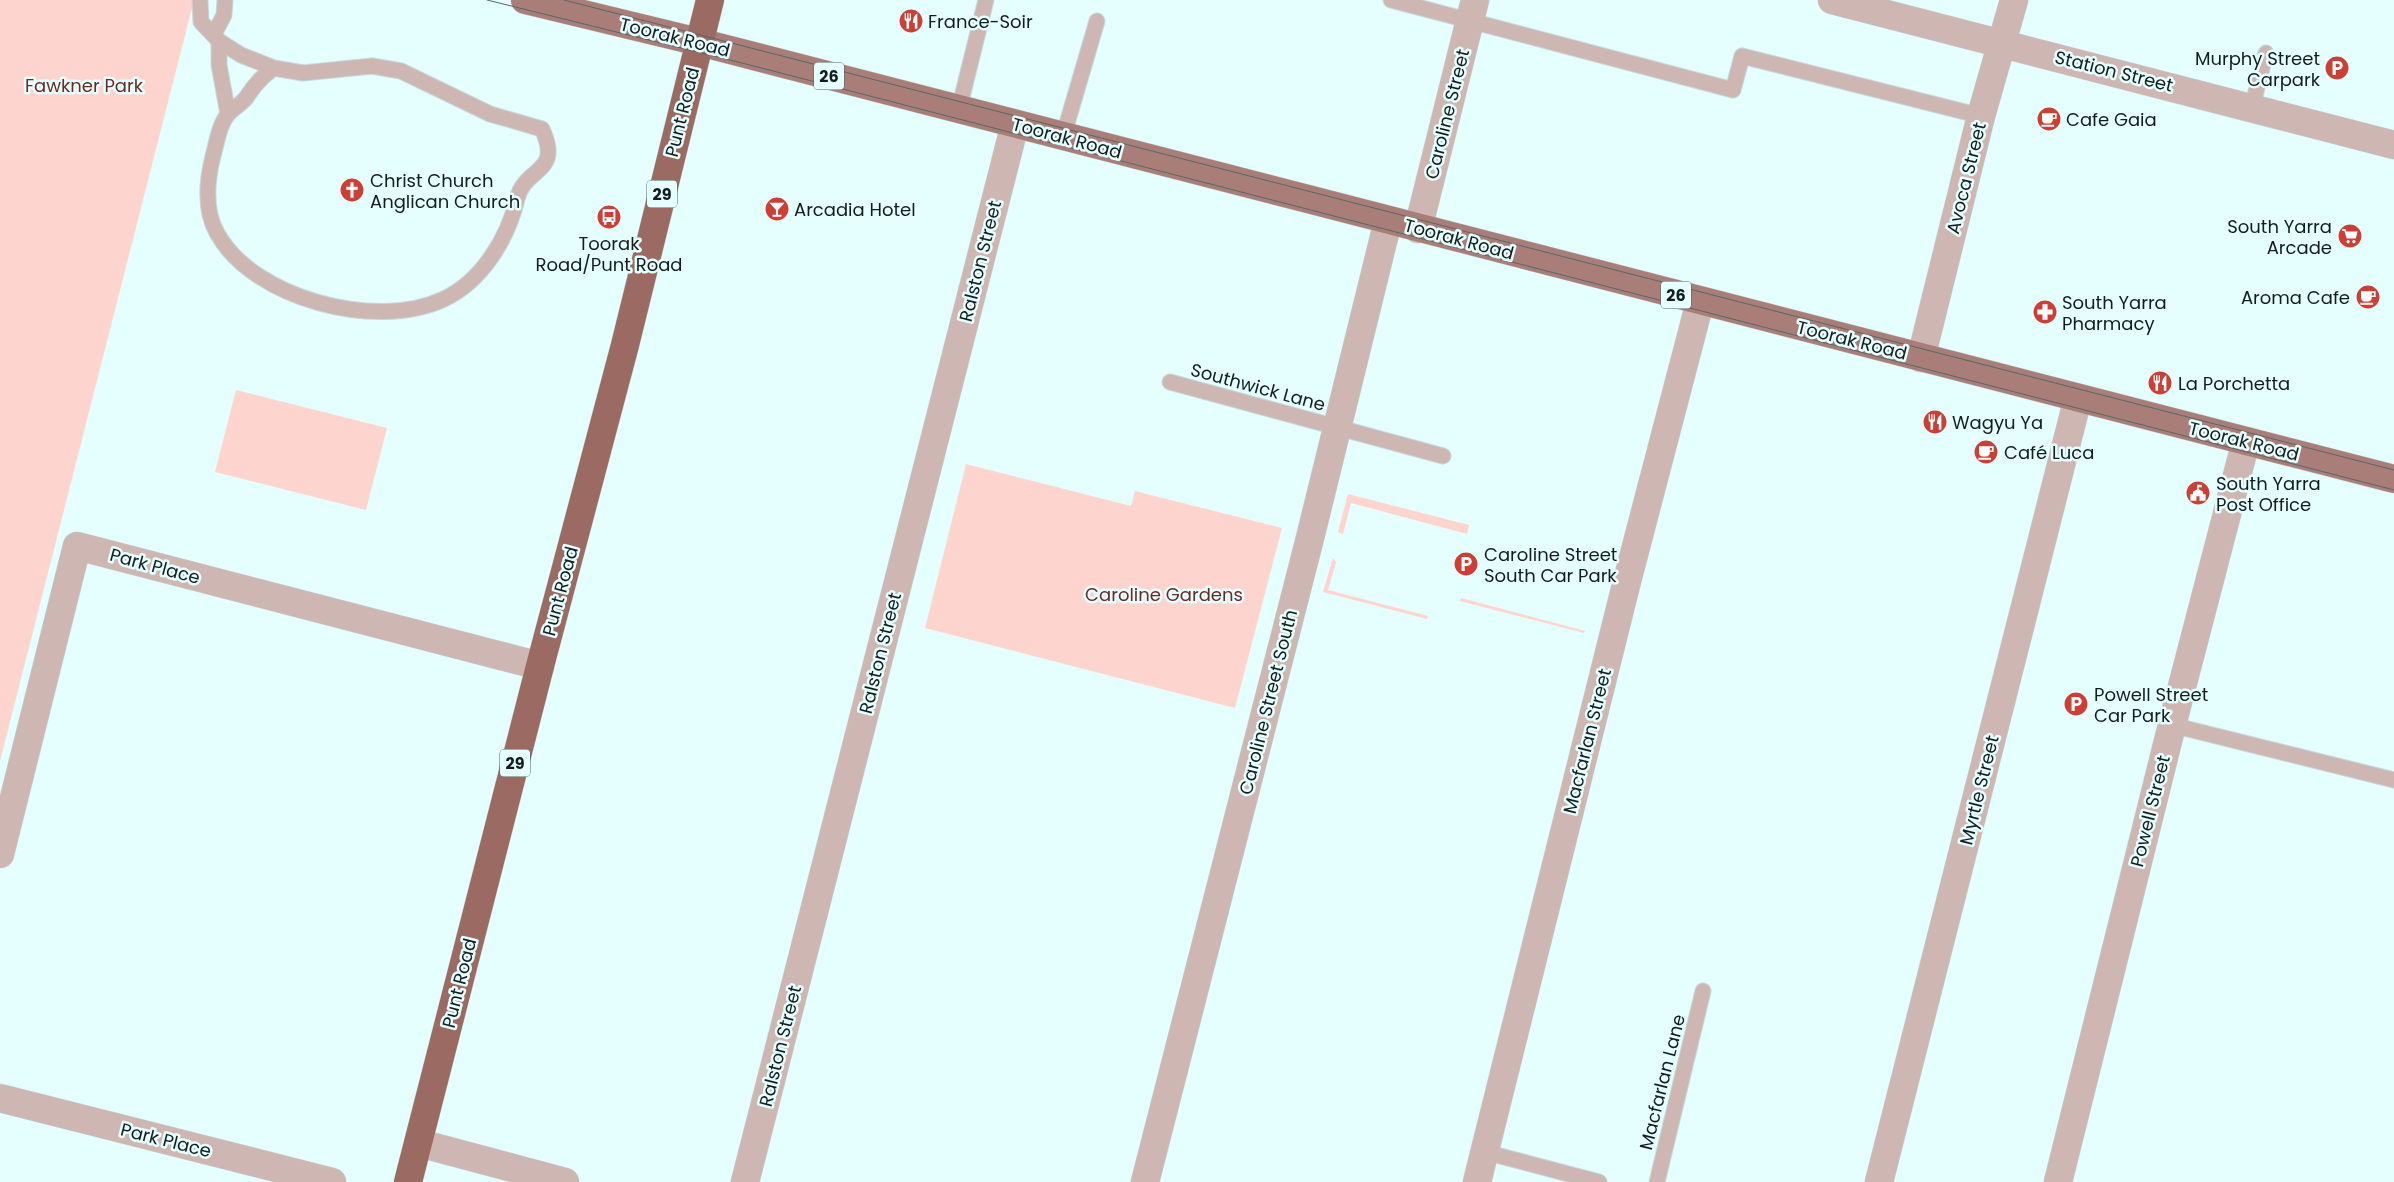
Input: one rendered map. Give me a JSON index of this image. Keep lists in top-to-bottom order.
{
  "streets": {
    "highway": ["Punt Road", "29"],
    "main road": ["Toorak Road", "26"],
    "street": [
      "Station Street",
      "Caroline Street",
      "Avoca Street",
      "Ralston Street",
      "Park Place",
      "Caroline Street South",
      "Macfarlan Street",
      "Myrtle Street",
      "Powell Street"
    ],
    "lane": ["Southwick Lane", "Macfarlan Lane"]
  },
  "crossings": [
    ["Toorak Road", "Punt Road"],
    ["Toorak Road", "Caroline Street"],
    ["Toorak Road", "Avoca Street"],
    ["Toorak Road", "Ralston Street"],
    ["Toorak Road", "Caroline Street South"],
    ["Toorak Road", "Macfarlan Street"],
    ["Toorak Road", "Myrtle Street"],
    ["Toorak Road", "Powell Street"],
    ["Station Street", "Avoca Street"],
    ["Punt Road", "Park Place"],
    ["Southwick Lane", "Caroline Street South"]
  ],
  "parks": ["Fawkner Park", "Caroline Gardens"],
  "places": {
    "restaurant": ["France-Soir", "La Porchetta", "Wagyu Ya"],
    "parking": ["Murphy Street Carpark", "Caroline Street South Car Park", "Powell Street Car Park"],
    "cafe": ["Cafe Gaia", "Aroma Cafe", "Café Luca"],
    "church": ["Christ Church Anglican Church"],
    "bar": ["Arcadia Hotel"],
    "bus stop": ["Toorak Road/Punt Road"],
    "supermarket": ["South Yarra Arcade"],
    "pharmacy": ["South Yarra Pharmacy"],
    "public building": ["South Yarra Post Office"]
  }
}
